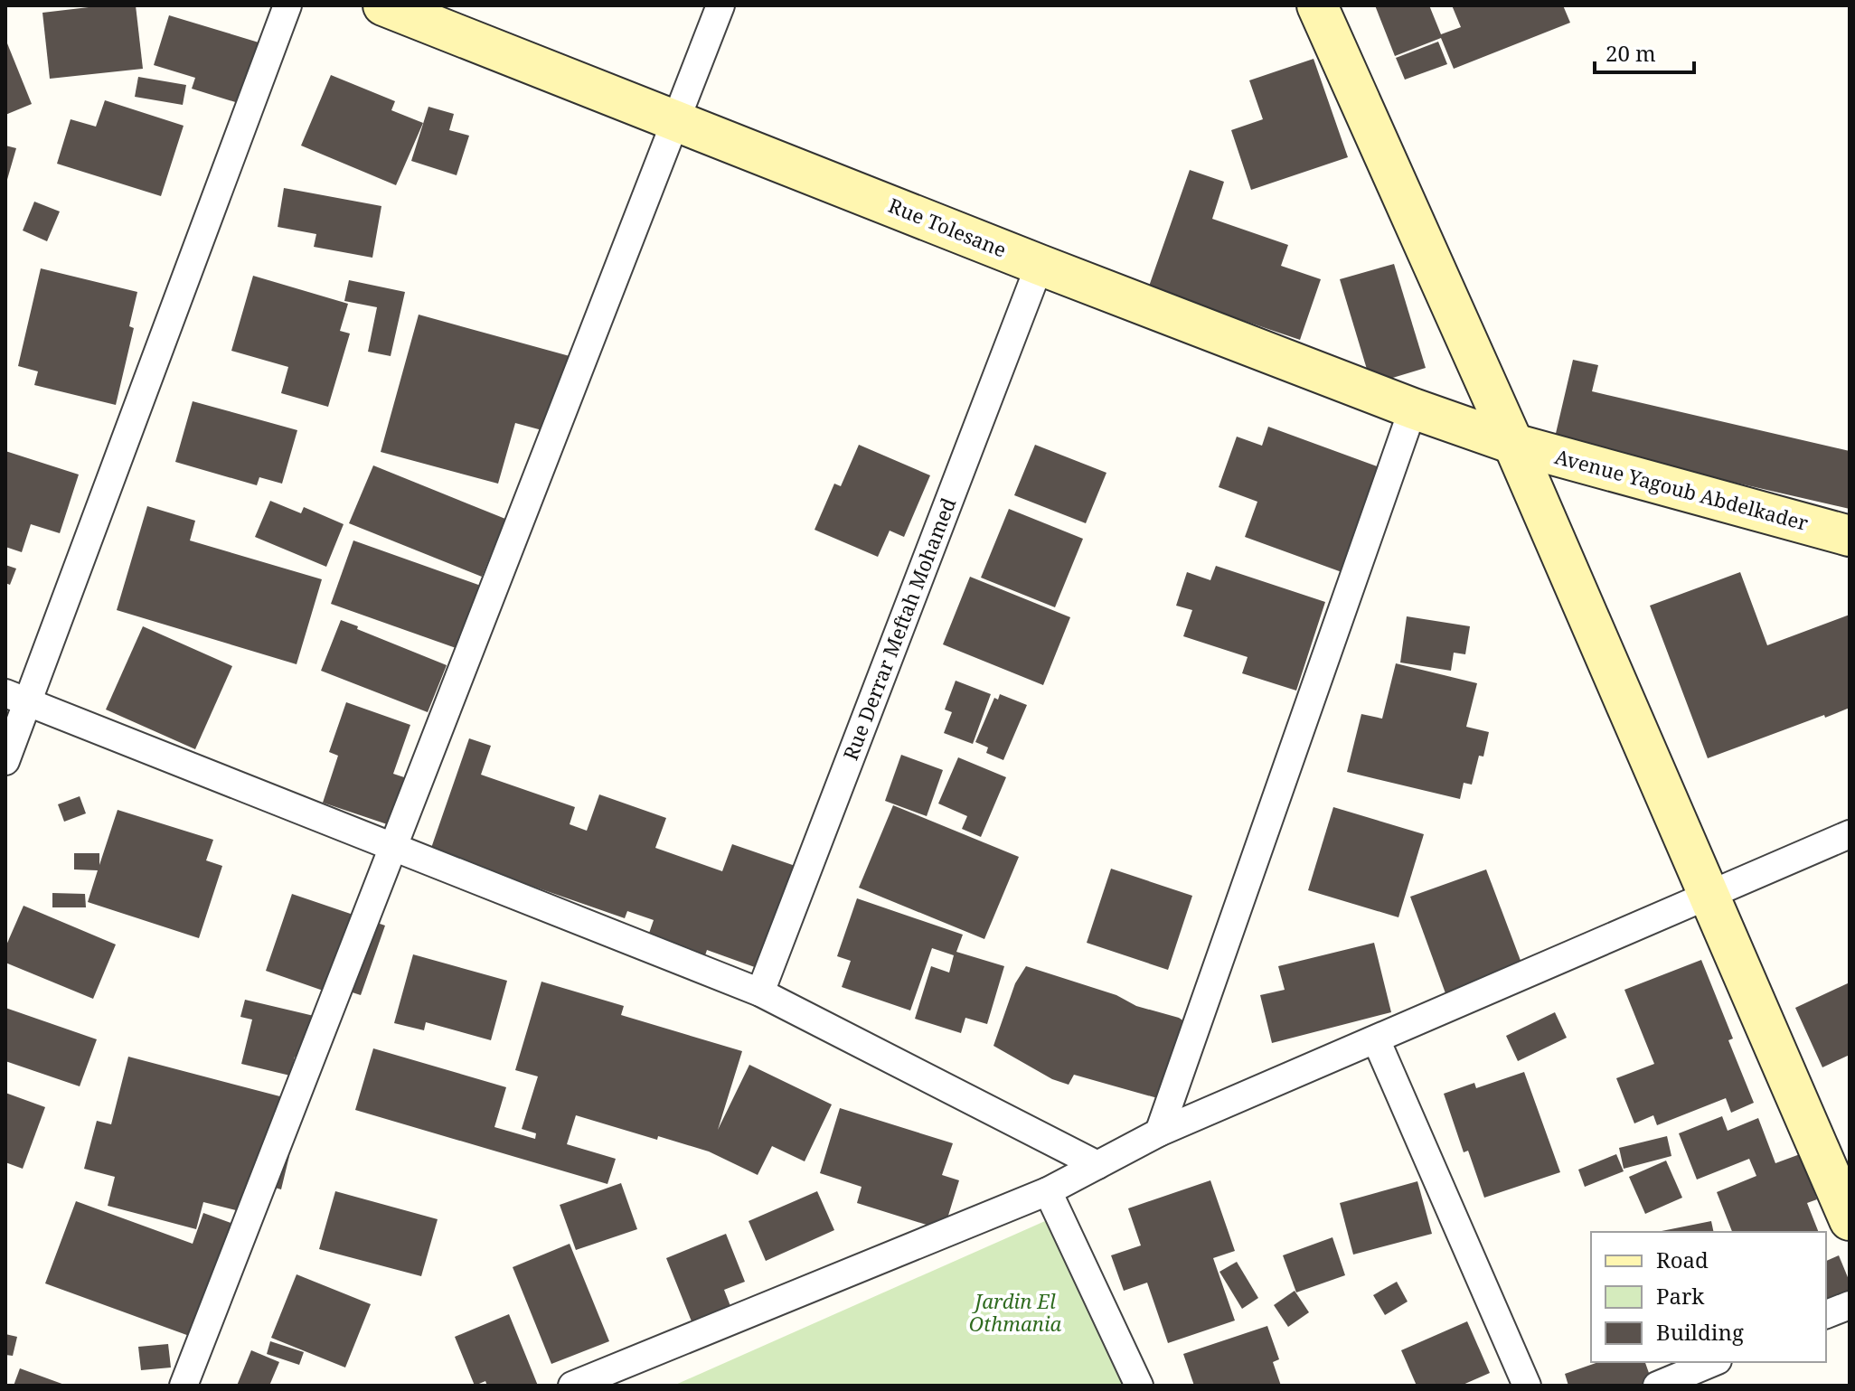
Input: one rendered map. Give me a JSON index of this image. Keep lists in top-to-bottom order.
{
  "streets": {
    "street": ["Rue Tolesane", "Avenue Yagoub Abdelkader", "Rue Derrar Meftah Mohamed"]
  },
  "crossings": [
    ["Rue Tolesane", "Avenue Yagoub Abdelkader"],
    ["Rue Tolesane", "Rue Derrar Meftah Mohamed"]
  ],
  "parks": ["Jardin El Othmania"],
  "legend": ["Road", "Park", "Building"],
  "scale_bar": "20 m"
}
